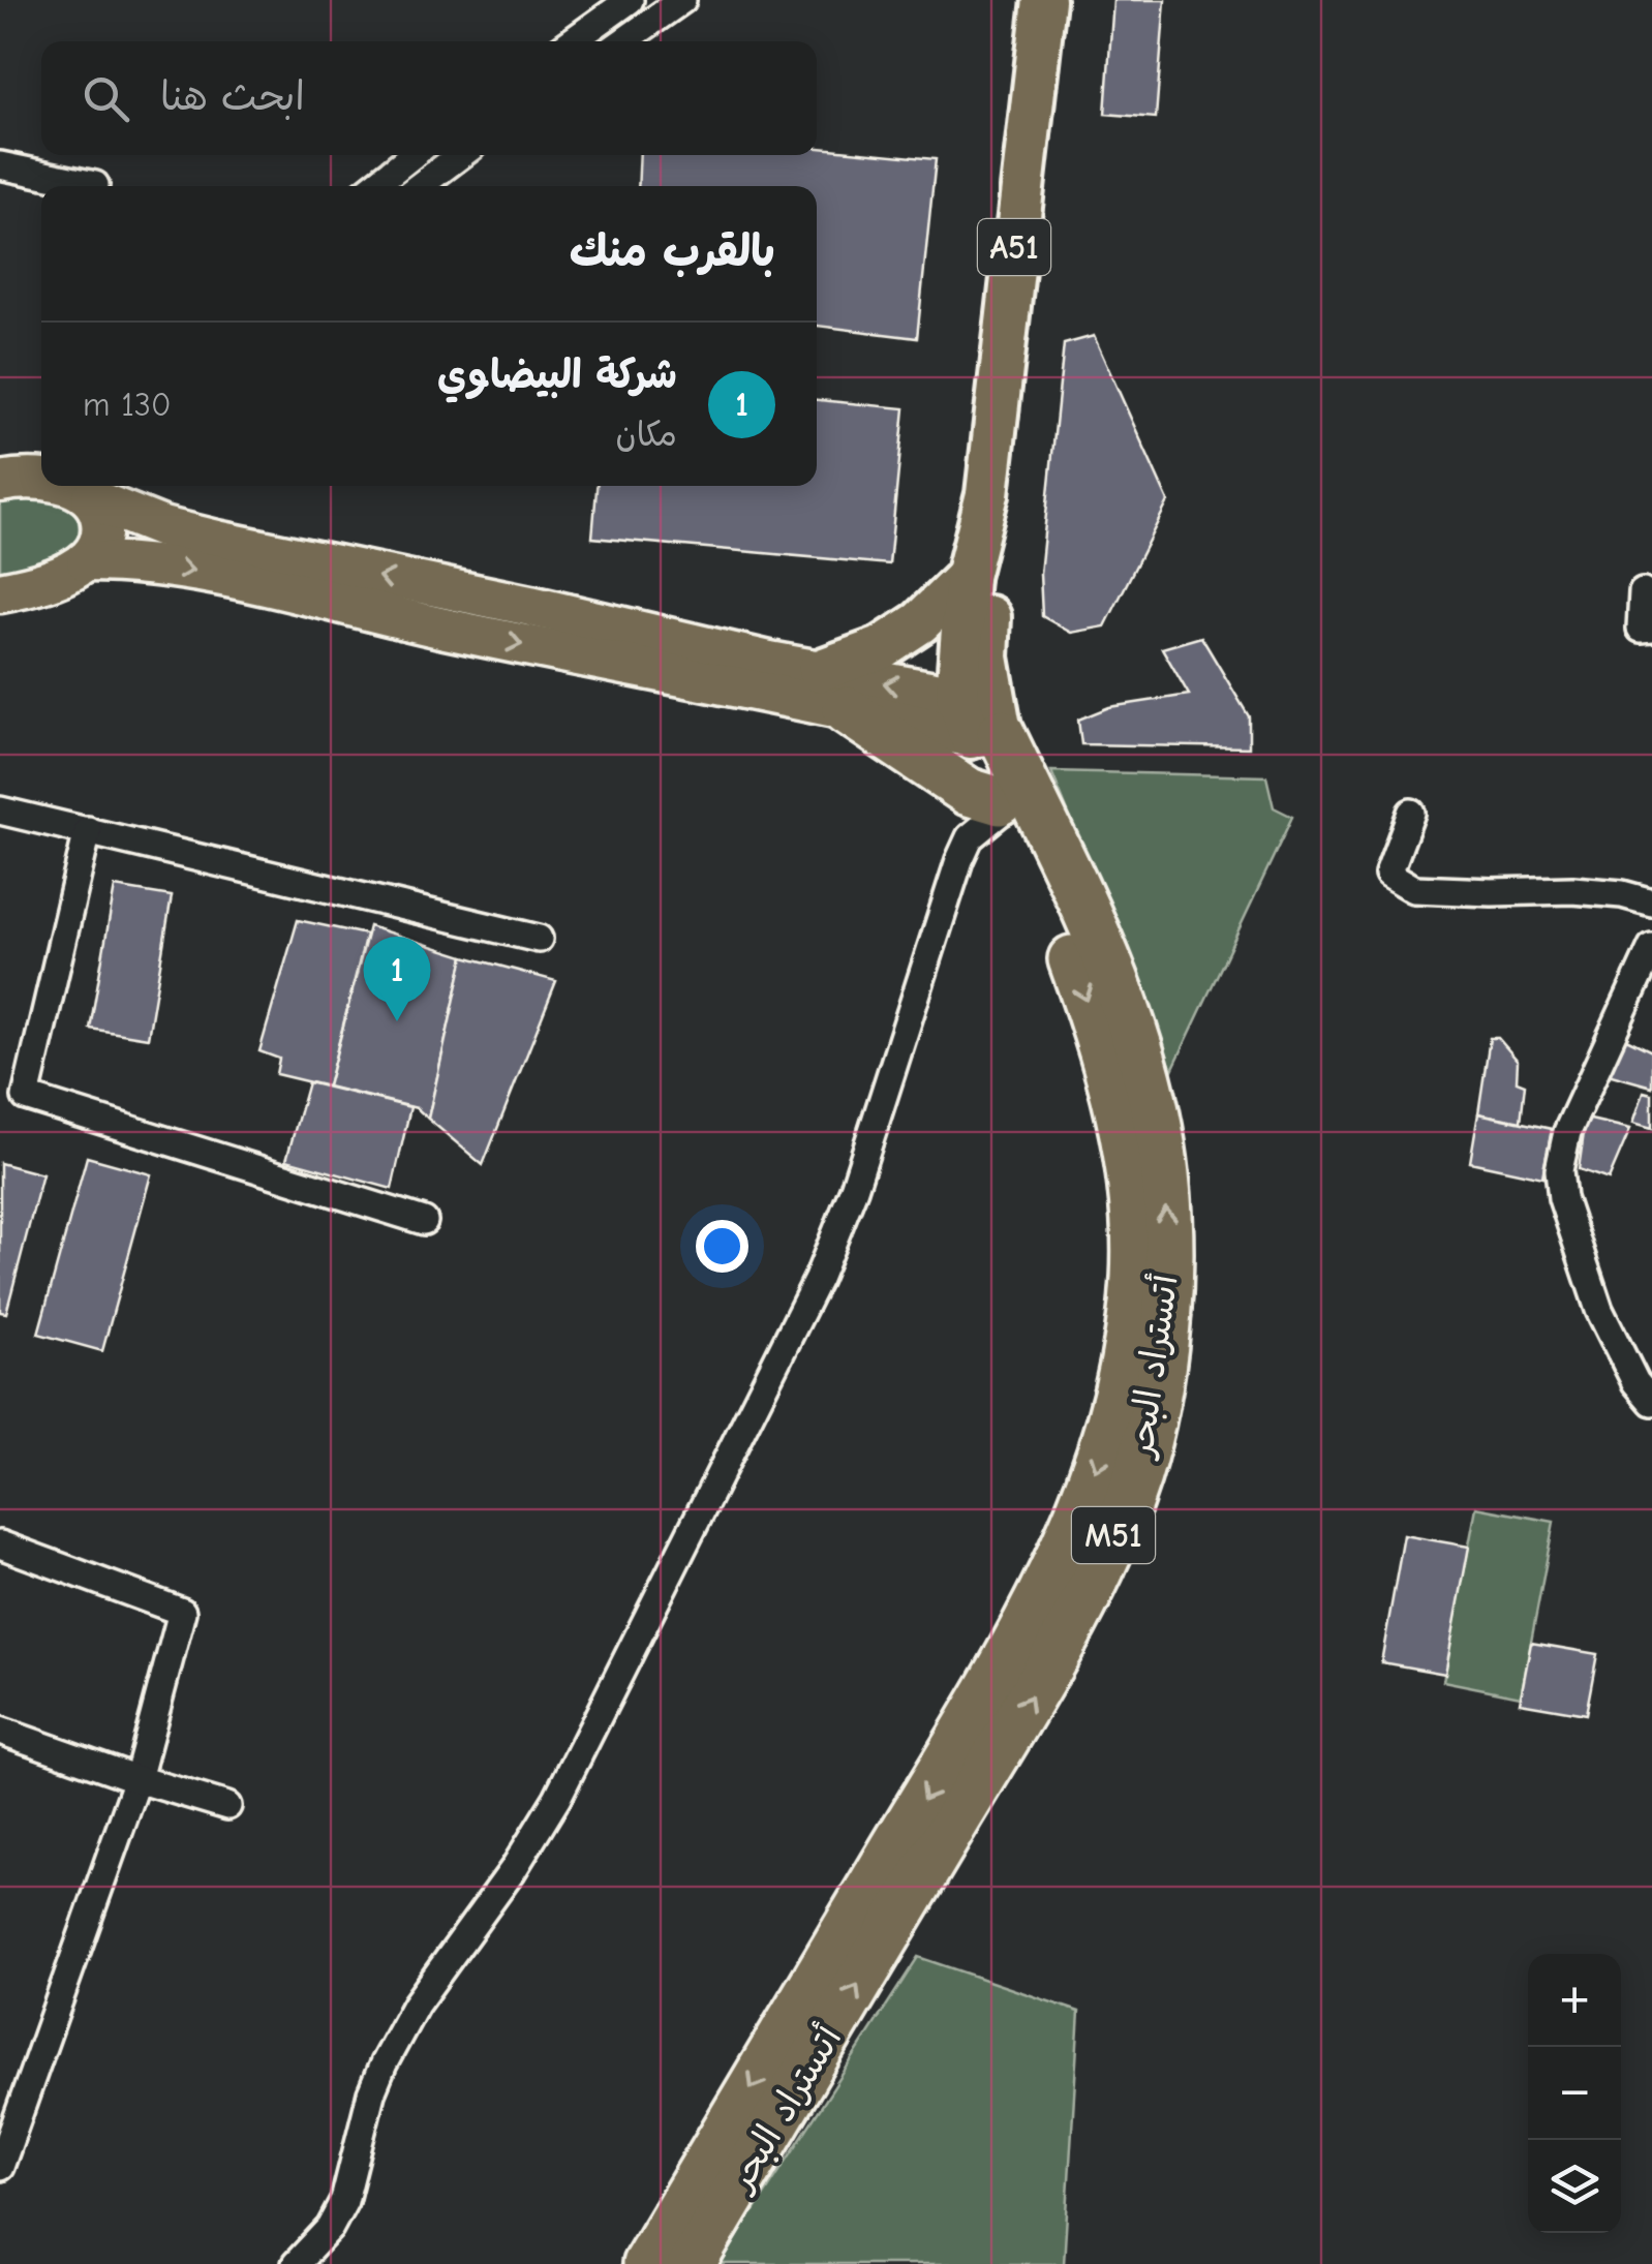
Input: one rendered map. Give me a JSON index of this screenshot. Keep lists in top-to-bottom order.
{
  "streets": {
    "highway": ["A51", "أتستراد البحر", "M51"]
  },
  "crossings": [
    ["A51", "أتستراد البحر"]
  ],
  "page": {
    "search": "ابحث هنا",
    "heading": "بالقرب منك",
    "list": [
      {
        "mark": "1",
        "name": "شركة البيضاوي",
        "note": "مكان",
        "value": "130 m"
      }
    ],
    "pins": "1",
    "map_buttons": ["+", "−"]
  }
}
